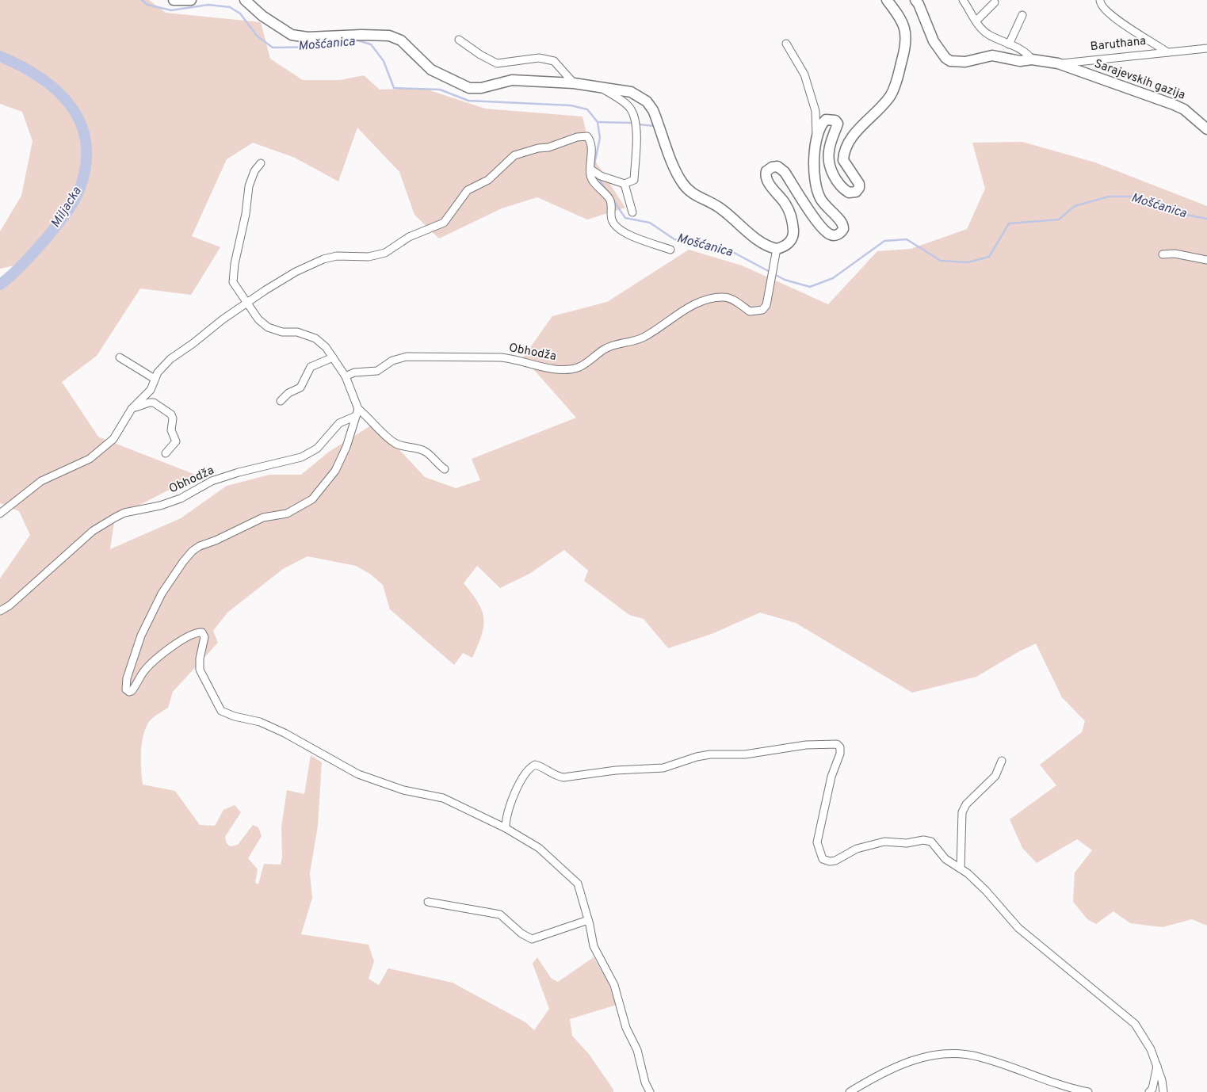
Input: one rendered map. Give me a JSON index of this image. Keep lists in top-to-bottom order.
{
  "streets": {
    "main road": ["Baruthana", "Sarajevskih gazija"],
    "street": ["Obhodža"]
  },
  "crossings": [
    ["Baruthana", "Sarajevskih gazija"]
  ],
  "water": ["Mošćanica", "Miljacka"]
}
